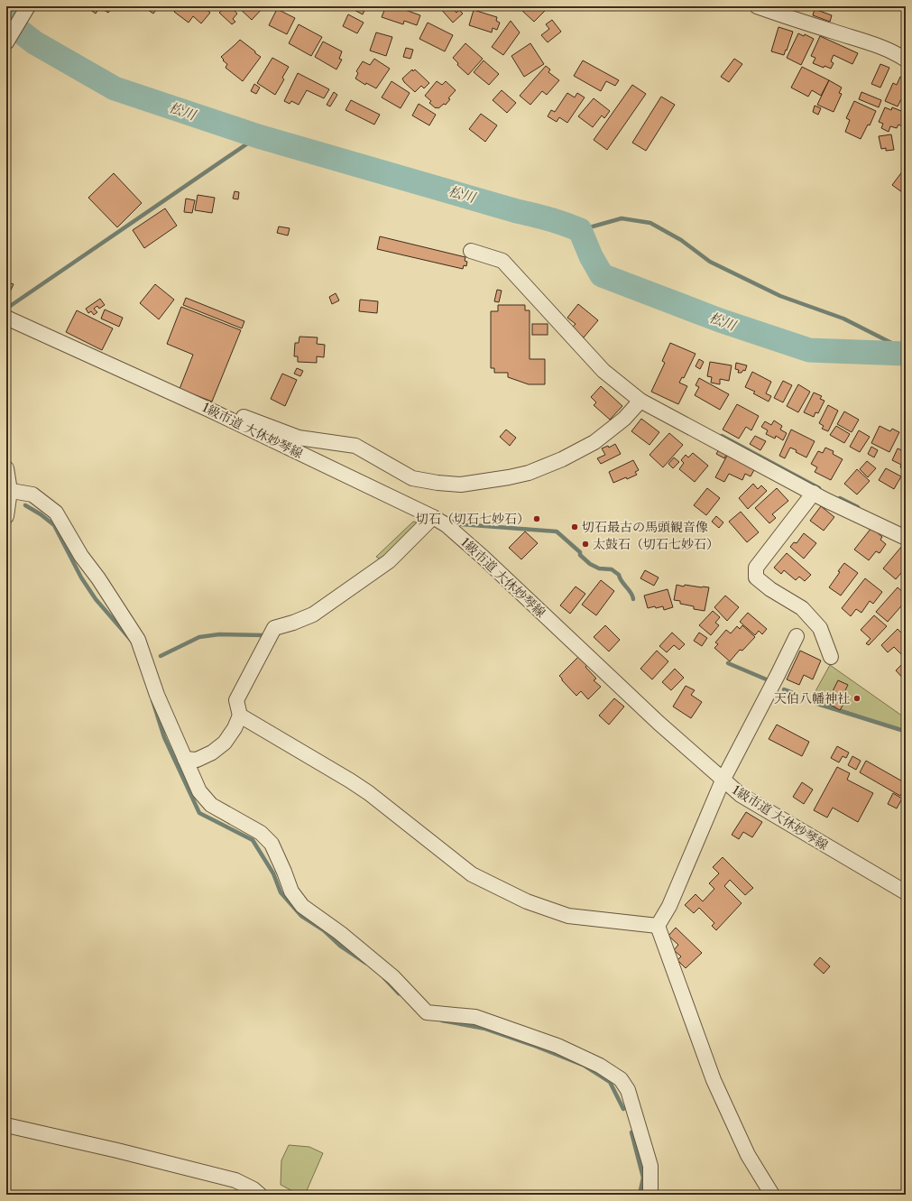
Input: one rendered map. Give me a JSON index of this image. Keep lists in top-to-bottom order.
{
  "streets": {
    "street": ["1級市道 大休妙琴線"]
  },
  "water": ["松川"],
  "places": [
    "切石（切石七妙石）",
    "切石最古の馬頭観音像",
    "太鼓石（切石七妙石）",
    "天伯八幡神社"
  ]
}
